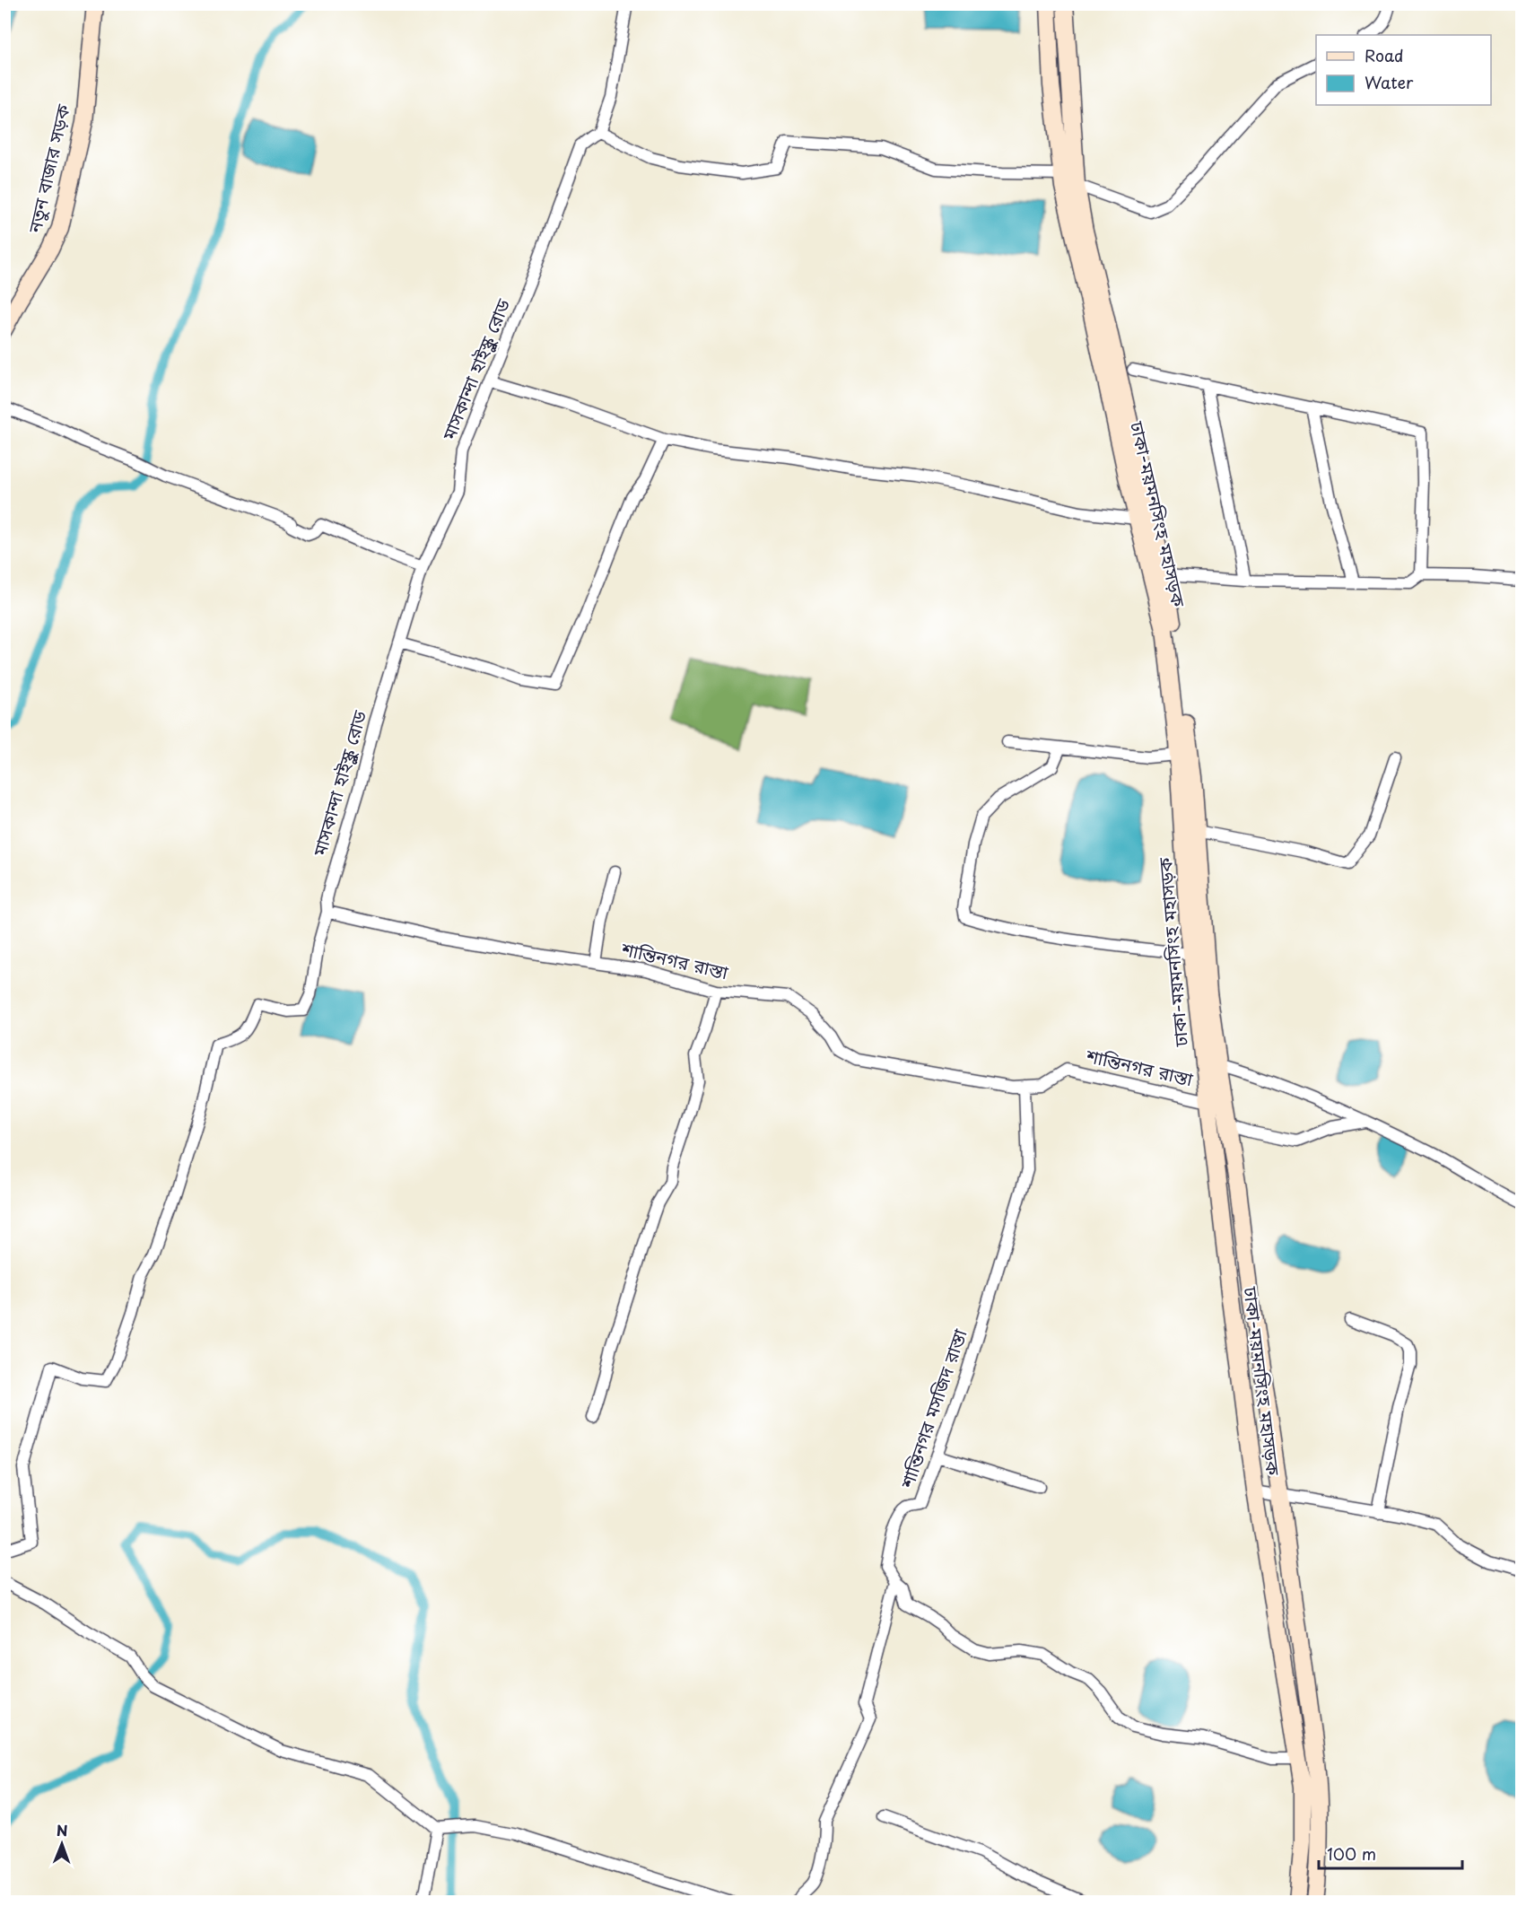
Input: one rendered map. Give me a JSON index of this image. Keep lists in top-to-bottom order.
{
  "streets": {
    "main road": ["নতুন বাজার সড়ক", "ঢাকা-ময়মনসিংহ মহাসড়ক"],
    "street": ["মাসকান্দা হাইস্কুল রোড", "শান্তিনগর রাস্তা", "শান্তিনগর মসজিদ রাস্তা"]
  },
  "crossings": [
    ["মাসকান্দা হাইস্কুল রোড", "শান্তিনগর রাস্তা"],
    ["ঢাকা-ময়মনসিংহ মহাসড়ক", "শান্তিনগর রাস্তা"],
    ["শান্তিনগর রাস্তা", "শান্তিনগর মসজিদ রাস্তা"]
  ],
  "legend": ["Road", "Water"],
  "scale_bar": "100 m",
  "north": "top"
}
